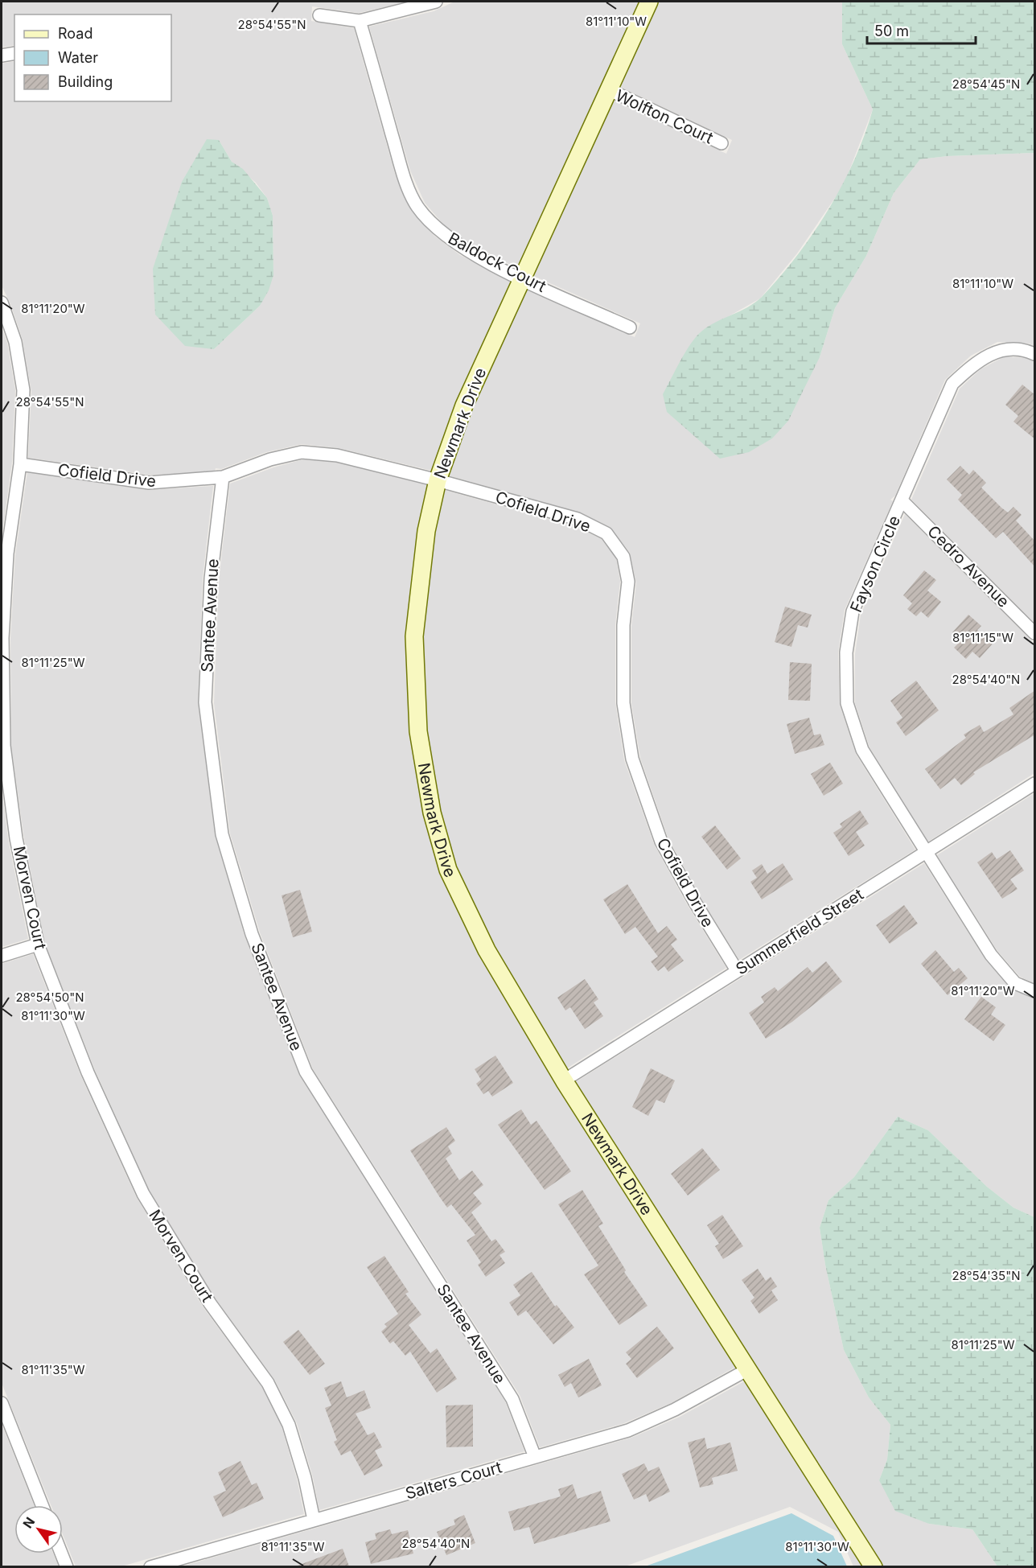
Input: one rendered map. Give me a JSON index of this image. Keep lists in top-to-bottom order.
{
  "streets": {
    "street": [
      "Wolfton Court",
      "Baldock Court",
      "Newmark Drive",
      "Cofield Drive",
      "Fayson Circle",
      "Cedro Avenue",
      "Santee Avenue",
      "Morven Court",
      "Summerfield Street",
      "Salters Court"
    ]
  },
  "crossings": [
    ["Wolfton Court", "Newmark Drive"],
    ["Baldock Court", "Newmark Drive"],
    ["Newmark Drive", "Cofield Drive"],
    ["Newmark Drive", "Summerfield Street"],
    ["Newmark Drive", "Salters Court"],
    ["Cofield Drive", "Santee Avenue"],
    ["Cofield Drive", "Morven Court"],
    ["Cofield Drive", "Summerfield Street"],
    ["Fayson Circle", "Cedro Avenue"],
    ["Fayson Circle", "Summerfield Street"],
    ["Santee Avenue", "Salters Court"],
    ["Morven Court", "Salters Court"]
  ],
  "legend": ["Road", "Water", "Building"],
  "scale_bar": "50 m",
  "north": "top left",
  "coordinates": [
    "81°11'10\"W",
    "28°54'55\"N",
    "28°54'45\"N",
    "81°11'20\"W",
    "81°11'15\"W",
    "81°11'25\"W",
    "28°54'40\"N",
    "28°54'50\"N",
    "81°11'30\"W",
    "28°54'35\"N",
    "81°11'35\"W"
  ]
}
